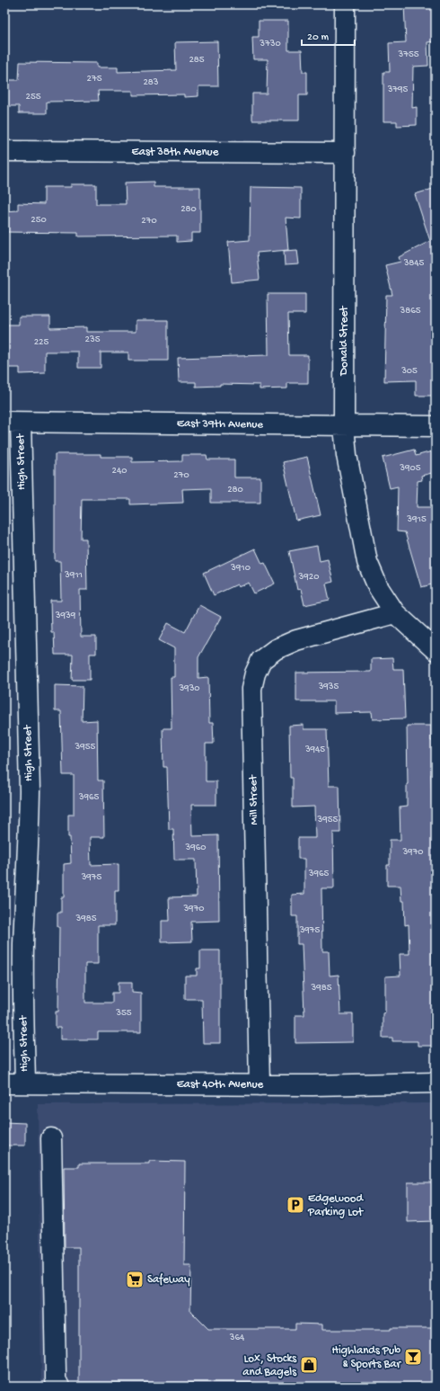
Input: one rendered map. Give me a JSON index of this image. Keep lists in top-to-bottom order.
{
  "streets": {
    "street": [
      "East 38th Avenue",
      "Donald Street",
      "East 39th Avenue",
      "High Street",
      "Mill Street",
      "East 40th Avenue"
    ]
  },
  "crossings": [
    ["East 38th Avenue", "Donald Street"],
    ["Donald Street", "East 39th Avenue"],
    ["Donald Street", "Mill Street"],
    ["East 39th Avenue", "High Street"],
    ["High Street", "East 40th Avenue"],
    ["Mill Street", "East 40th Avenue"]
  ],
  "places": {
    "parking": ["Edgewood Parking Lot"],
    "supermarket": ["Safeway"],
    "bar": ["Highlands Pub & Sports Bar"],
    "shop": ["Lox, Stocks and Bagels"]
  },
  "house_numbers": [
    "3730",
    "3755",
    "285",
    "275",
    "283",
    "3795",
    "255",
    "280",
    "250",
    "270",
    "3845",
    "3865",
    "235",
    "225",
    "305",
    "3905",
    "240",
    "270",
    "280",
    "3915",
    "3910",
    "3911",
    "3920",
    "3939",
    "3935",
    "3930",
    "3955",
    "3945",
    "3965",
    "3955",
    "3960",
    "3970",
    "3965",
    "3975",
    "3970",
    "3985",
    "3975",
    "3985",
    "355",
    "364"
  ],
  "scale_bar": "20 m"
}
